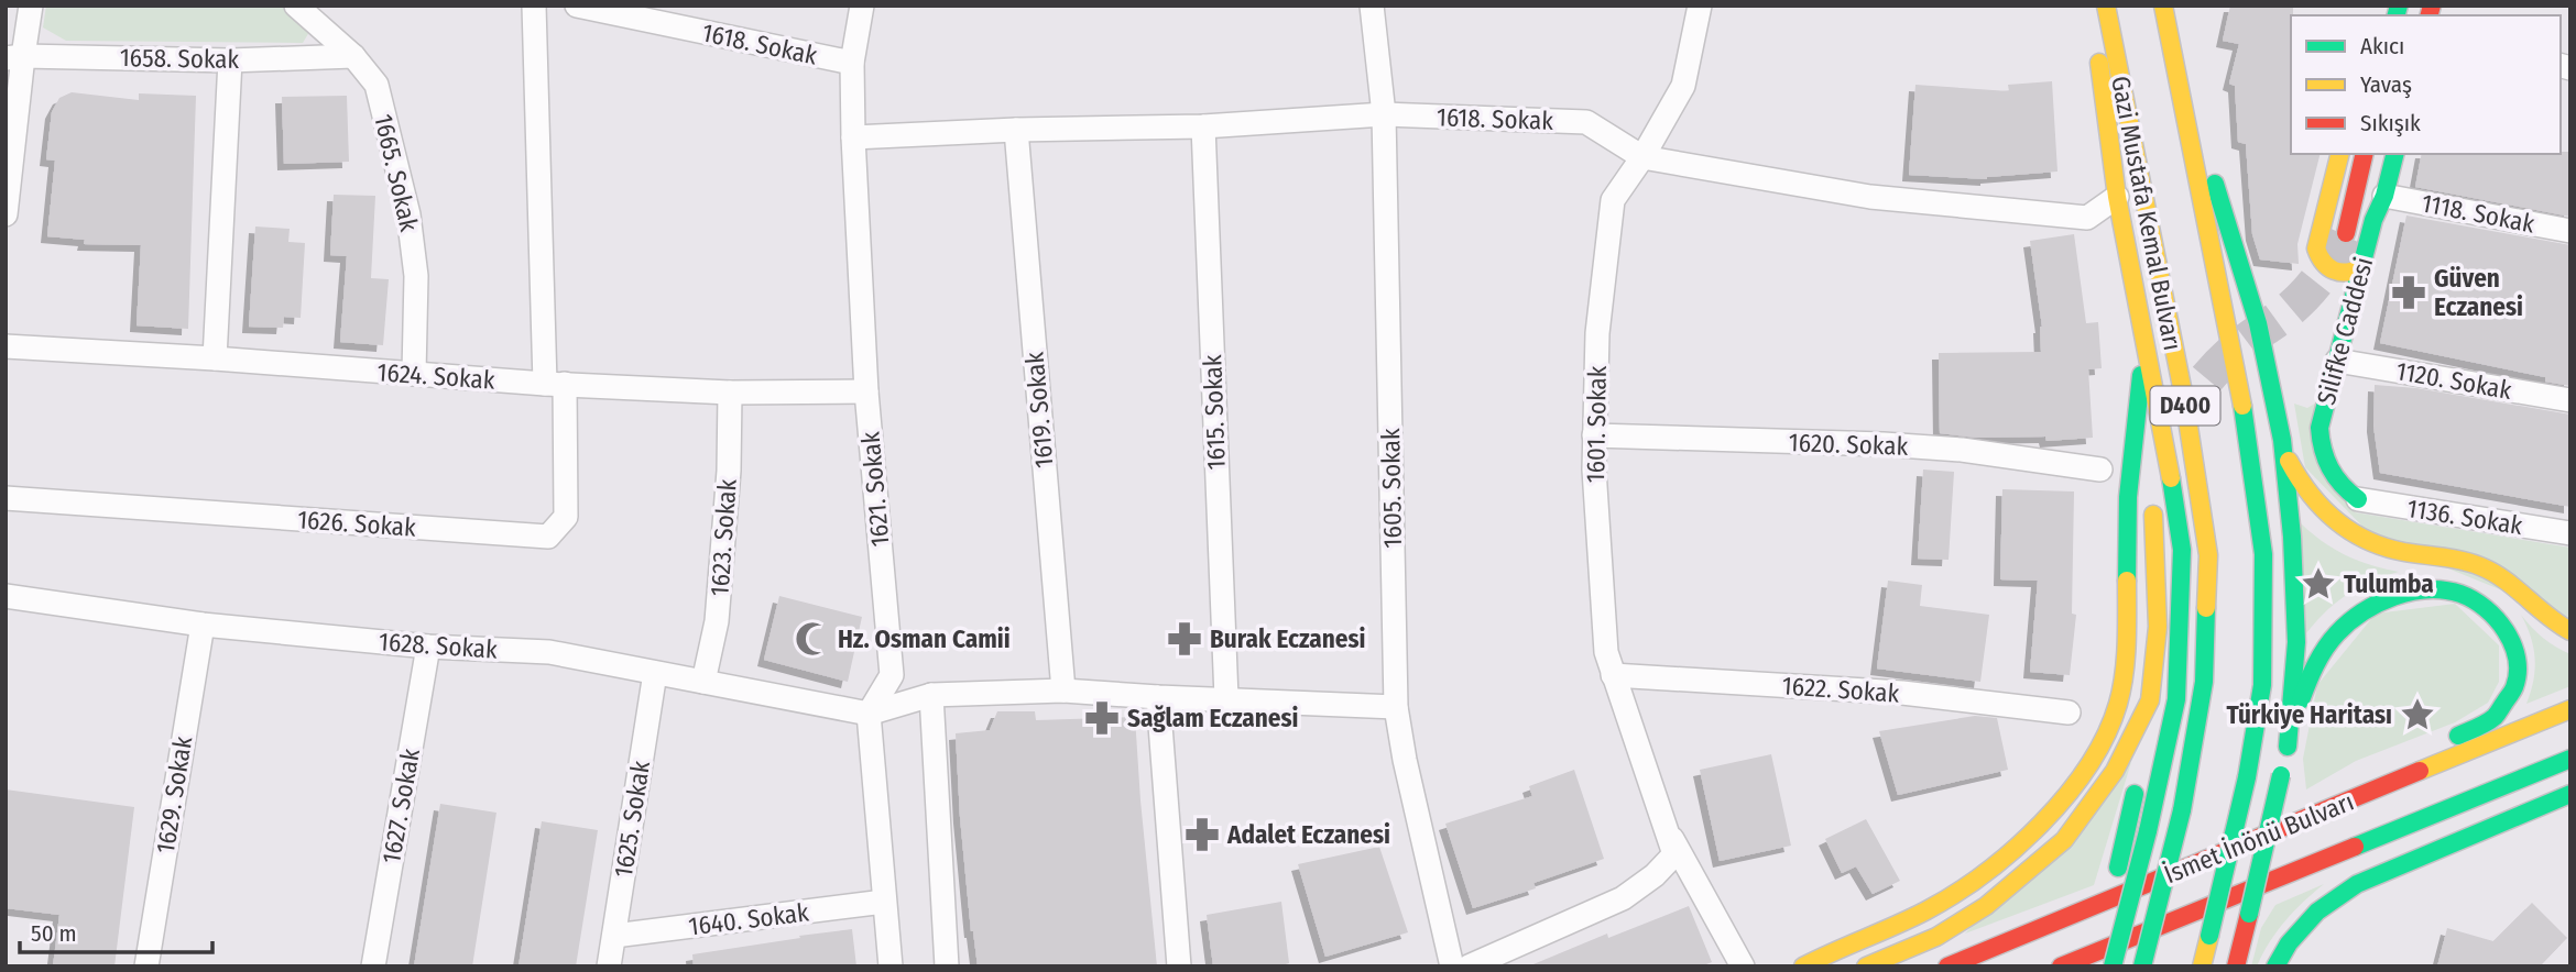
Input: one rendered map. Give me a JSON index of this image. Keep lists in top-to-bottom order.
{
  "streets": {
    "main road": [
      "Gazi Mustafa Kemal Bulvarı",
      "Silifke Caddesi",
      "D400",
      "İsmet İnönü Bulvarı"
    ],
    "street": [
      "1618. Sokak",
      "1658. Sokak",
      "1665. Sokak",
      "1118. Sokak",
      "1624. Sokak",
      "1120. Sokak",
      "1619. Sokak",
      "1615. Sokak",
      "1601. Sokak",
      "1620. Sokak",
      "1605. Sokak",
      "1621. Sokak",
      "1136. Sokak",
      "1626. Sokak",
      "1623. Sokak",
      "1628. Sokak",
      "1622. Sokak",
      "1629. Sokak",
      "1627. Sokak",
      "1625. Sokak",
      "1640. Sokak"
    ]
  },
  "crossings": [
    ["1618. Sokak", "1619. Sokak"],
    ["1618. Sokak", "1615. Sokak"],
    ["1618. Sokak", "1601. Sokak"],
    ["1618. Sokak", "1605. Sokak"],
    ["1618. Sokak", "1621. Sokak"],
    ["1658. Sokak", "1665. Sokak"],
    ["1665. Sokak", "1624. Sokak"],
    ["1118. Sokak", "Silifke Caddesi"],
    ["Silifke Caddesi", "1120. Sokak"],
    ["Silifke Caddesi", "1136. Sokak"],
    ["1624. Sokak", "1621. Sokak"],
    ["1624. Sokak", "1626. Sokak"],
    ["1624. Sokak", "1623. Sokak"],
    ["1601. Sokak", "1620. Sokak"],
    ["1601. Sokak", "1622. Sokak"],
    ["1621. Sokak", "1628. Sokak"],
    ["1623. Sokak", "1628. Sokak"],
    ["1628. Sokak", "1629. Sokak"],
    ["1628. Sokak", "1627. Sokak"],
    ["1628. Sokak", "1625. Sokak"],
    ["1625. Sokak", "1640. Sokak"]
  ],
  "places": {
    "pharmacy": [
      "Güven Eczanesi",
      "Burak Eczanesi",
      "Sağlam Eczanesi",
      "Adalet Eczanesi"
    ],
    "place": ["Tulumba", "Türkiye Haritası"],
    "mosque": ["Hz. Osman Camii"]
  },
  "legend": ["Akıcı", "Yavaş", "Sıkışık"],
  "scale_bar": "50 m"
}
